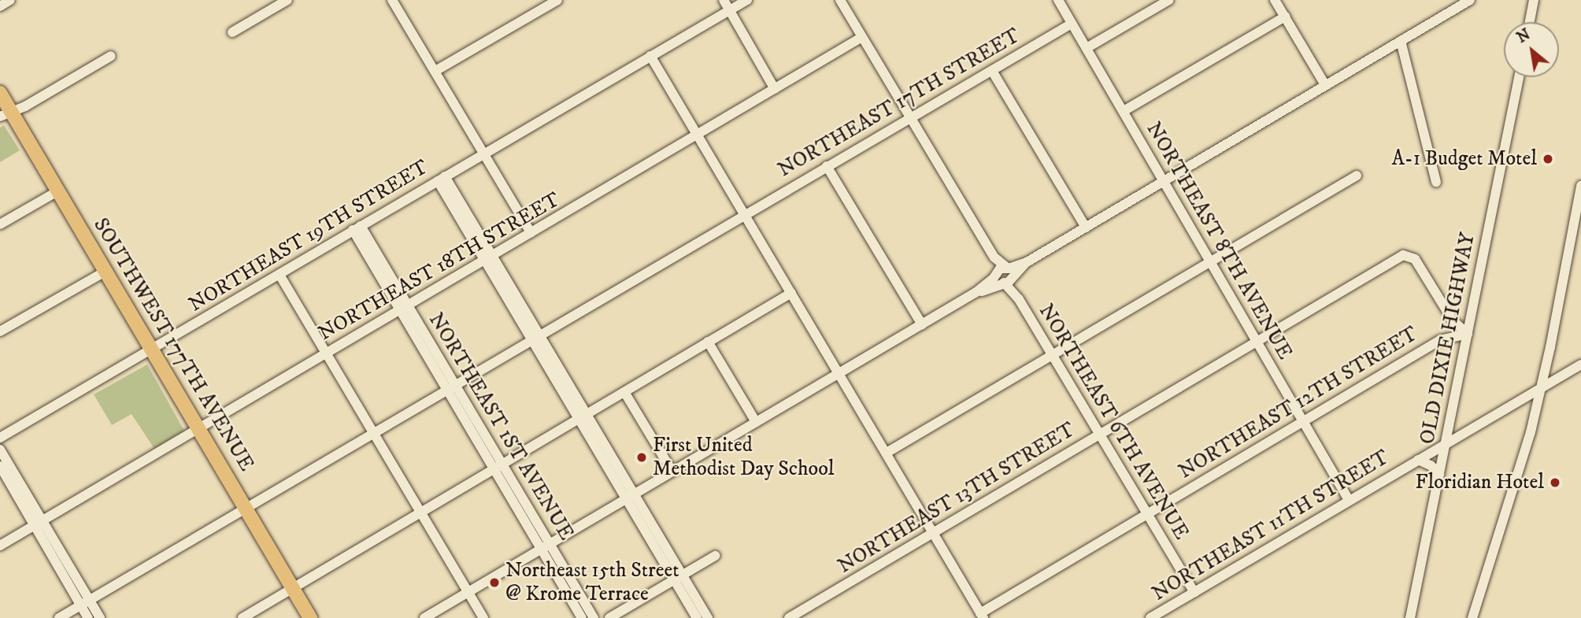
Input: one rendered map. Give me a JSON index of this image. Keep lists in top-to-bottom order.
{
  "streets": {
    "highway": ["SOUTHWEST 177TH AVENUE"],
    "street": [
      "NORTHEAST 17TH STREET",
      "NORTHEAST 19TH STREET",
      "NORTHEAST 8TH AVENUE",
      "NORTHEAST 18TH STREET",
      "OLD DIXIE HIGHWAY",
      "NORTHEAST 12TH STREET",
      "NORTHEAST 6TH AVENUE",
      "NORTHEAST 1ST AVENUE",
      "NORTHEAST 13TH STREET",
      "NORTHEAST 11TH STREET"
    ]
  },
  "crossings": [
    ["NORTHEAST 17TH STREET", "NORTHEAST 8TH AVENUE"],
    ["NORTHEAST 19TH STREET", "SOUTHWEST 177TH AVENUE"],
    ["NORTHEAST 19TH STREET", "NORTHEAST 1ST AVENUE"],
    ["NORTHEAST 8TH AVENUE", "NORTHEAST 12TH STREET"],
    ["NORTHEAST 8TH AVENUE", "NORTHEAST 13TH STREET"],
    ["NORTHEAST 8TH AVENUE", "NORTHEAST 11TH STREET"],
    ["NORTHEAST 18TH STREET", "SOUTHWEST 177TH AVENUE"],
    ["NORTHEAST 18TH STREET", "NORTHEAST 1ST AVENUE"],
    ["OLD DIXIE HIGHWAY", "NORTHEAST 12TH STREET"],
    ["OLD DIXIE HIGHWAY", "NORTHEAST 13TH STREET"],
    ["OLD DIXIE HIGHWAY", "NORTHEAST 11TH STREET"],
    ["NORTHEAST 12TH STREET", "NORTHEAST 6TH AVENUE"],
    ["NORTHEAST 12TH STREET", "NORTHEAST 13TH STREET"],
    ["NORTHEAST 6TH AVENUE", "NORTHEAST 13TH STREET"],
    ["NORTHEAST 6TH AVENUE", "NORTHEAST 11TH STREET"]
  ],
  "places": [
    "A-1 Budget Motel",
    "First United Methodist Day School",
    "Floridian Hotel",
    "Northeast 15th Street @ Krome Terrace"
  ],
  "north": "top left"
}
